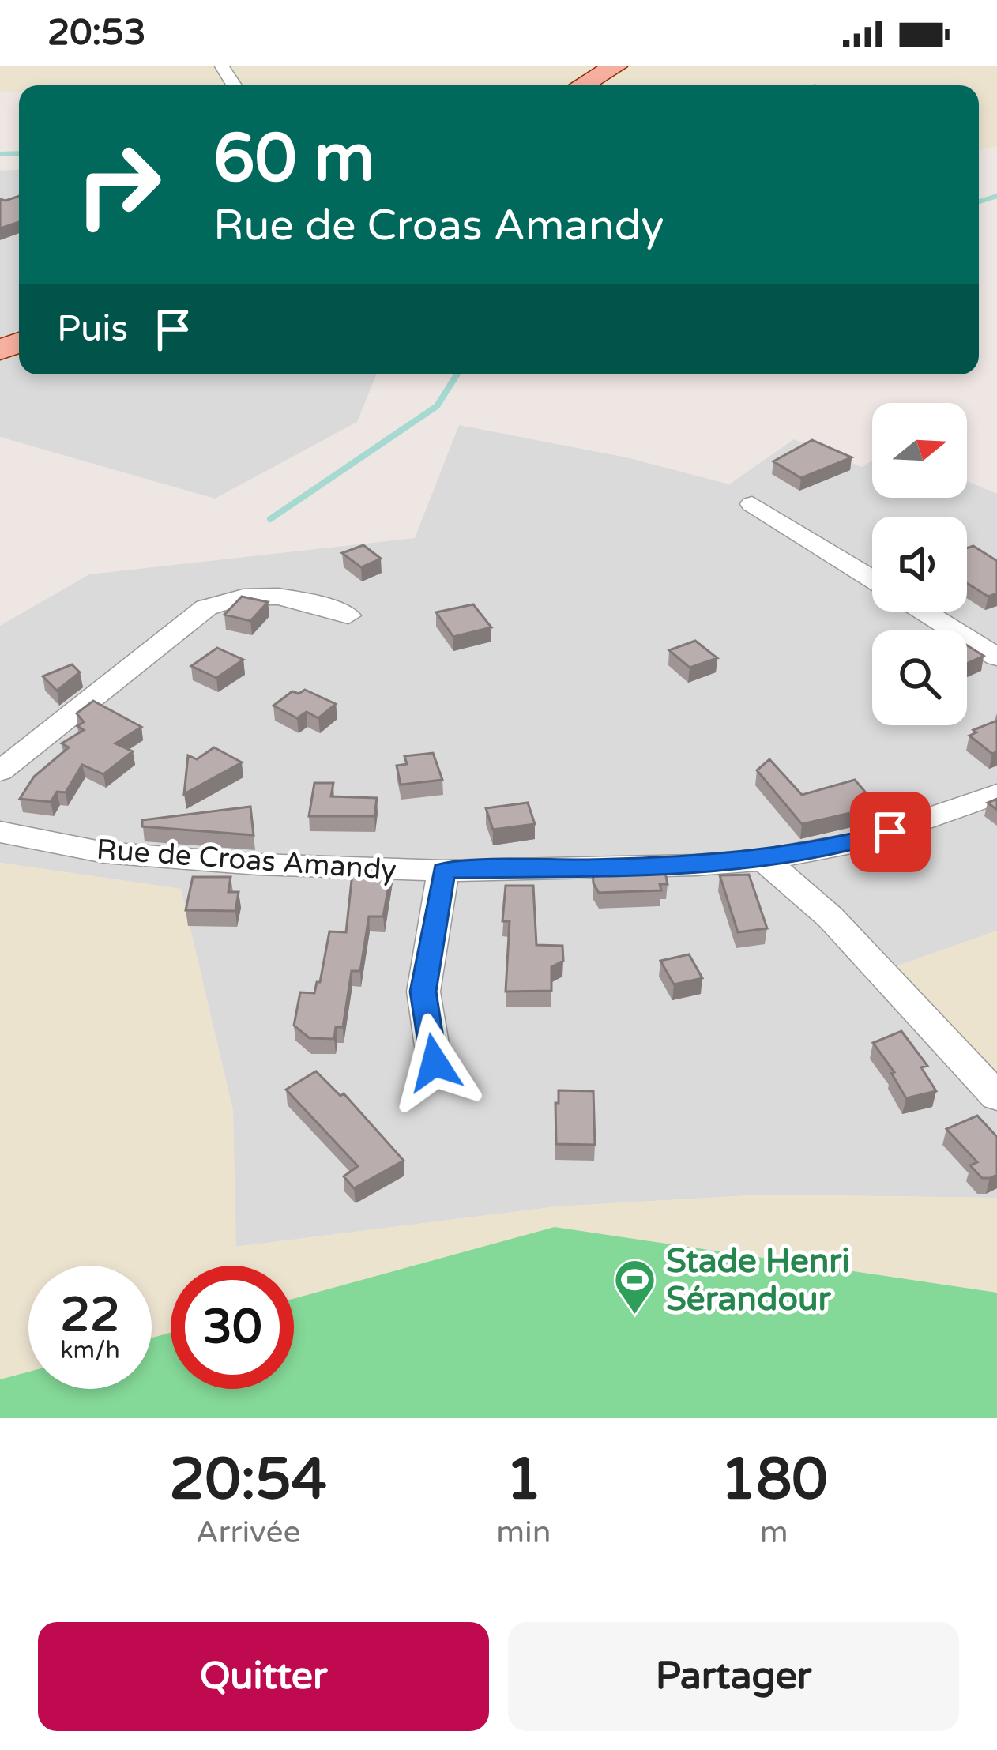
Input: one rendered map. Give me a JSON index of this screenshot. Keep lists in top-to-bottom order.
{
  "streets": {
    "street": ["Rue de Croas Amandy"]
  },
  "places": {
    "sports": ["Stade Henri Sérandour"]
  },
  "north": "right",
  "page": {
    "status": "20:53",
    "turn": ["60 m", "Rue de Croas Amandy"],
    "then": "Puis",
    "speed": "22 km/h",
    "limit": "30",
    "eta": [
      "20:54",
      "Arrivée",
      "1",
      "min",
      "180",
      "m"
    ],
    "buttons": ["Quitter", "Partager"]
  }
}
